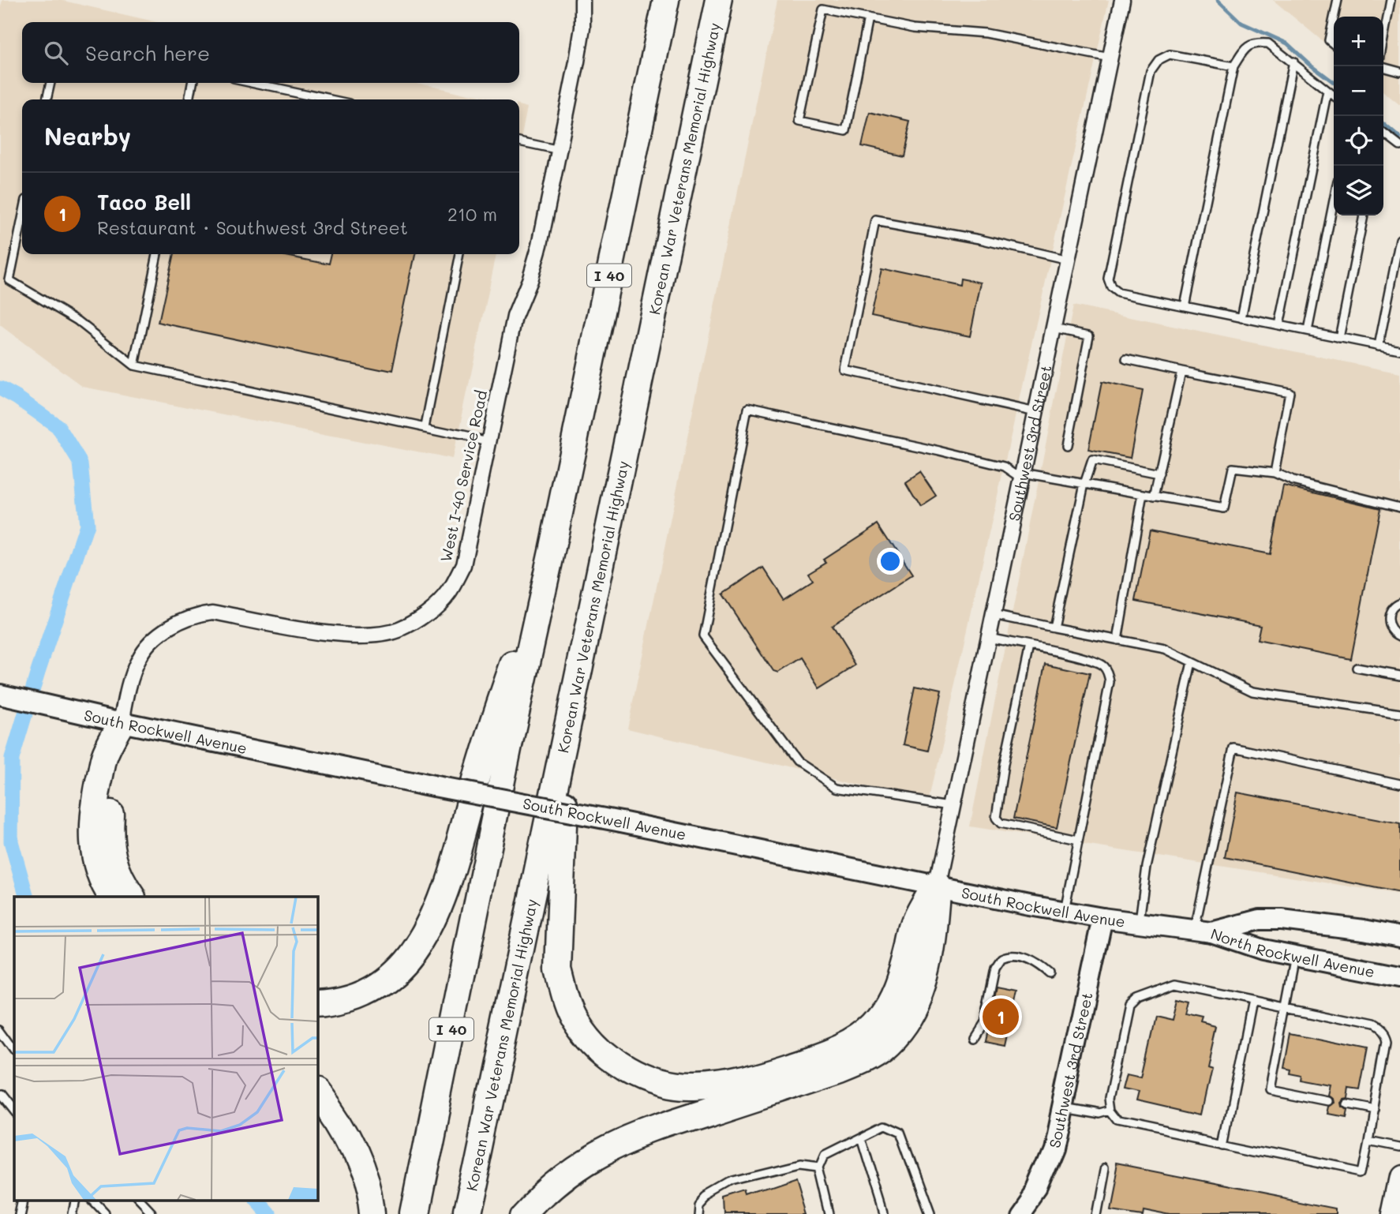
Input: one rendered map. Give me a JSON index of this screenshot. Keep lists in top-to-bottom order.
{
  "streets": {
    "highway": ["Korean War Veterans Memorial Highway", "I 40"],
    "main road": ["Southwest 3rd Street", "South Rockwell Avenue", "North Rockwell Avenue"],
    "street": ["West I-40 Service Road"]
  },
  "crossings": [
    ["Southwest 3rd Street", "South Rockwell Avenue"],
    ["West I-40 Service Road", "South Rockwell Avenue"],
    ["South Rockwell Avenue", "North Rockwell Avenue"]
  ],
  "page": {
    "map_buttons": ["+", "−"],
    "search": "Search here",
    "heading": "Nearby",
    "list": [
      {
        "mark": "1",
        "name": "Taco Bell",
        "note": "Restaurant · Southwest 3rd Street",
        "value": "210 m"
      }
    ],
    "pins": "1"
  }
}
